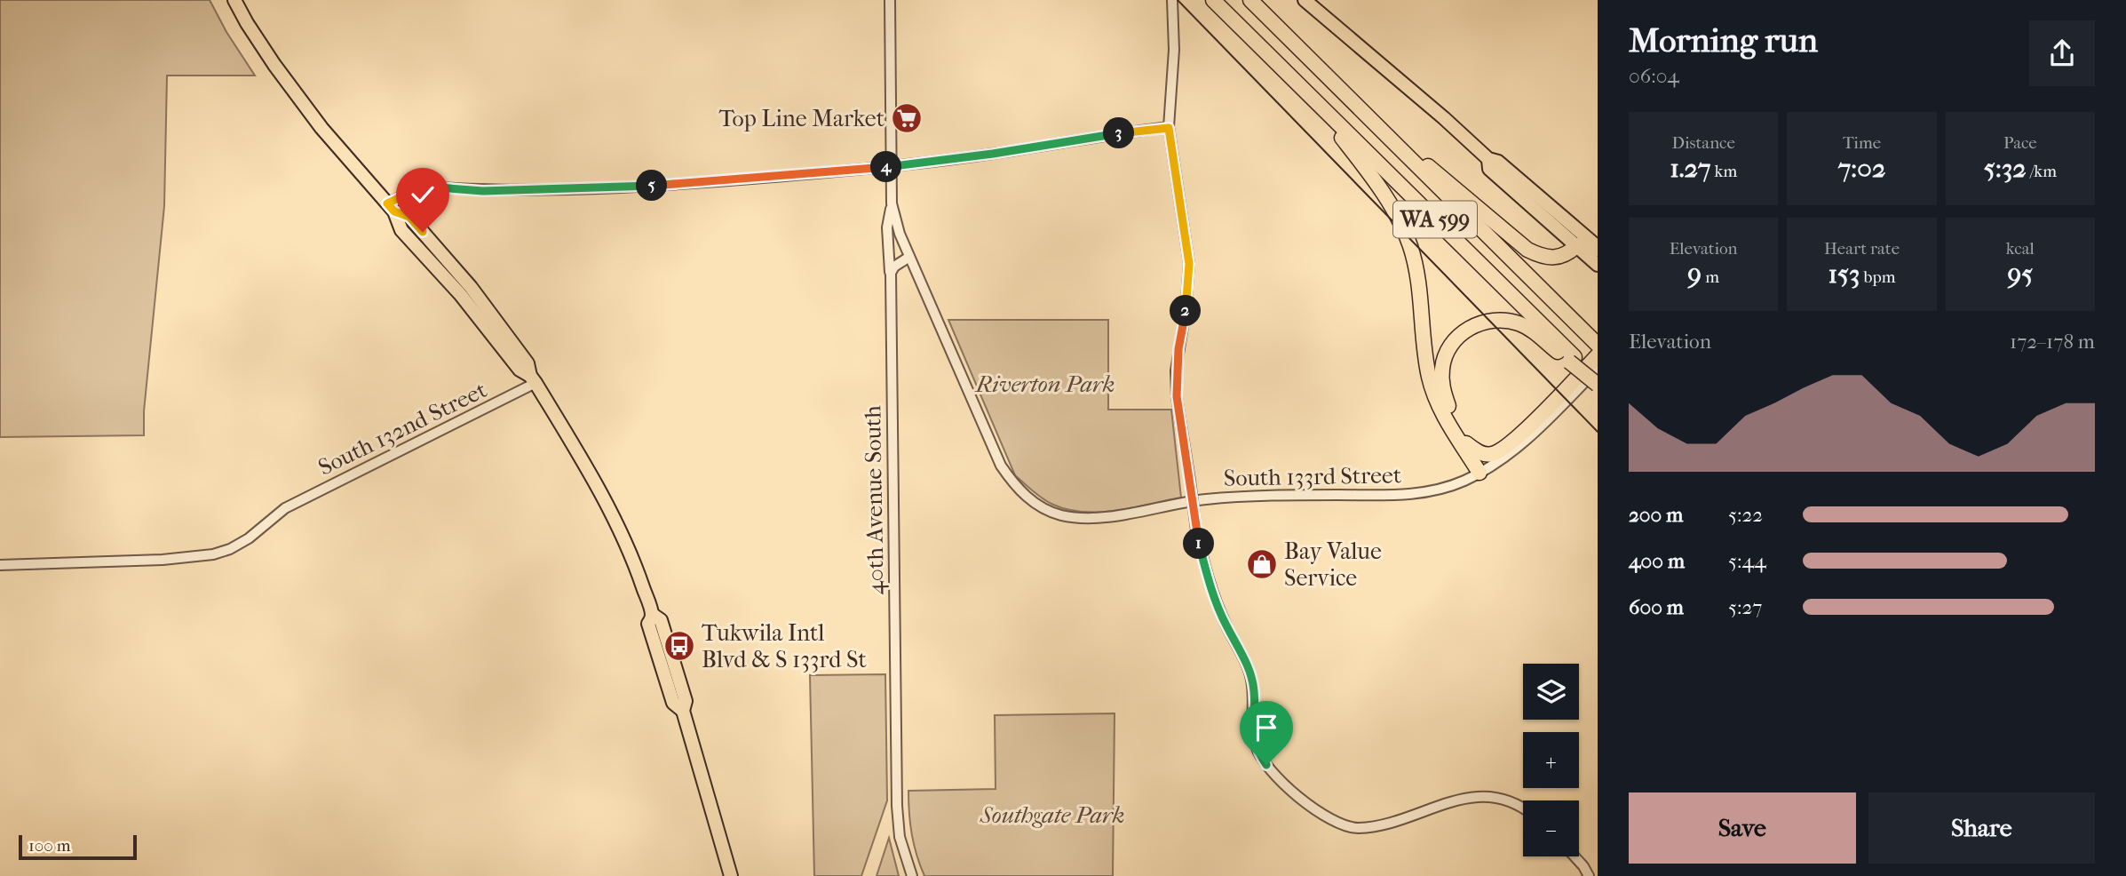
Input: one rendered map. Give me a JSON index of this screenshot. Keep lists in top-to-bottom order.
{
  "streets": {
    "highway": ["WA 599"],
    "street": ["South 132nd Street", "South 133rd Street", "40th Avenue South"]
  },
  "parks": ["Riverton Park", "Southgate Park"],
  "places": {
    "supermarket": ["Top Line Market"],
    "shop": ["Bay Value Service"],
    "bus stop": ["Tukwila Intl Blvd & S 133rd St"]
  },
  "scale_bar": "100 m",
  "page": {
    "heading": ["Morning run", "06:04"],
    "stats": [
      ["Distance", "1.27 km"],
      ["Time", "7:02"],
      ["Pace", "5:32 /km"],
      ["Elevation", "9 m"],
      ["Heart rate", "153 bpm"],
      ["kcal", "95"]
    ],
    "pins": [
      "3",
      "4",
      "5",
      "2",
      "1"
    ],
    "chart": ["Elevation", "172–178 m"],
    "list": [
      {
        "name": "200 m",
        "note": "5:22"
      },
      {
        "name": "400 m",
        "note": "5:44"
      },
      {
        "name": "600 m",
        "note": "5:27"
      }
    ],
    "map_buttons": ["+", "−"],
    "buttons": ["Save", "Share"],
    "scale": "100 m"
  }
}
